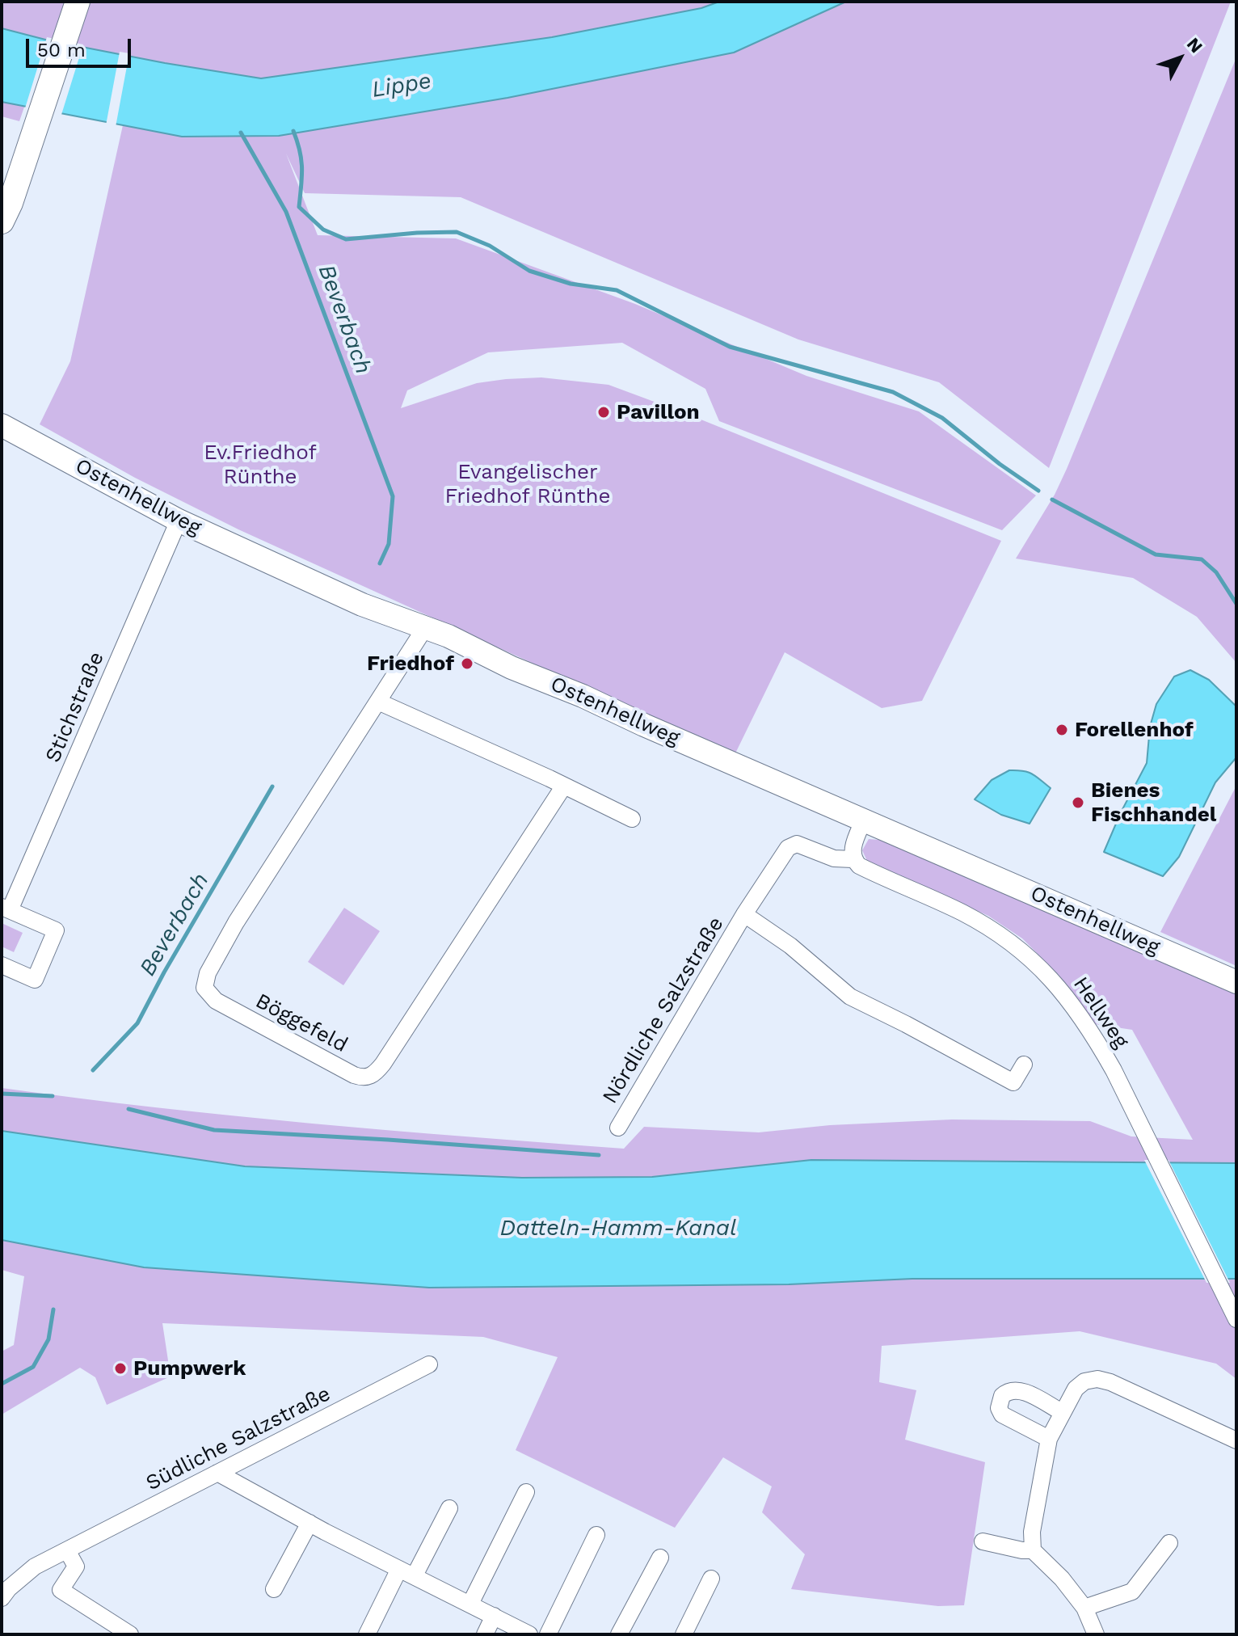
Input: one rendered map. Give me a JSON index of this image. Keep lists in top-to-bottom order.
{
  "streets": {
    "main road": ["Ostenhellweg"],
    "street": [
      "Stichstraße",
      "Nördliche Salzstraße",
      "Hellweg",
      "Böggefeld",
      "Südliche Salzstraße"
    ]
  },
  "crossings": [
    ["Ostenhellweg", "Stichstraße"],
    ["Ostenhellweg", "Böggefeld"],
    ["Nördliche Salzstraße", "Hellweg"]
  ],
  "water": ["Lippe", "Beverbach", "Datteln-Hamm-Kanal"],
  "parks": ["Ev.Friedhof Rünthe", "Evangelischer Friedhof Rünthe"],
  "places": [
    "Pavillon",
    "Friedhof",
    "Forellenhof",
    "Bienes Fischhandel",
    "Pumpwerk"
  ],
  "scale_bar": "50 m",
  "north": "top right"
}
